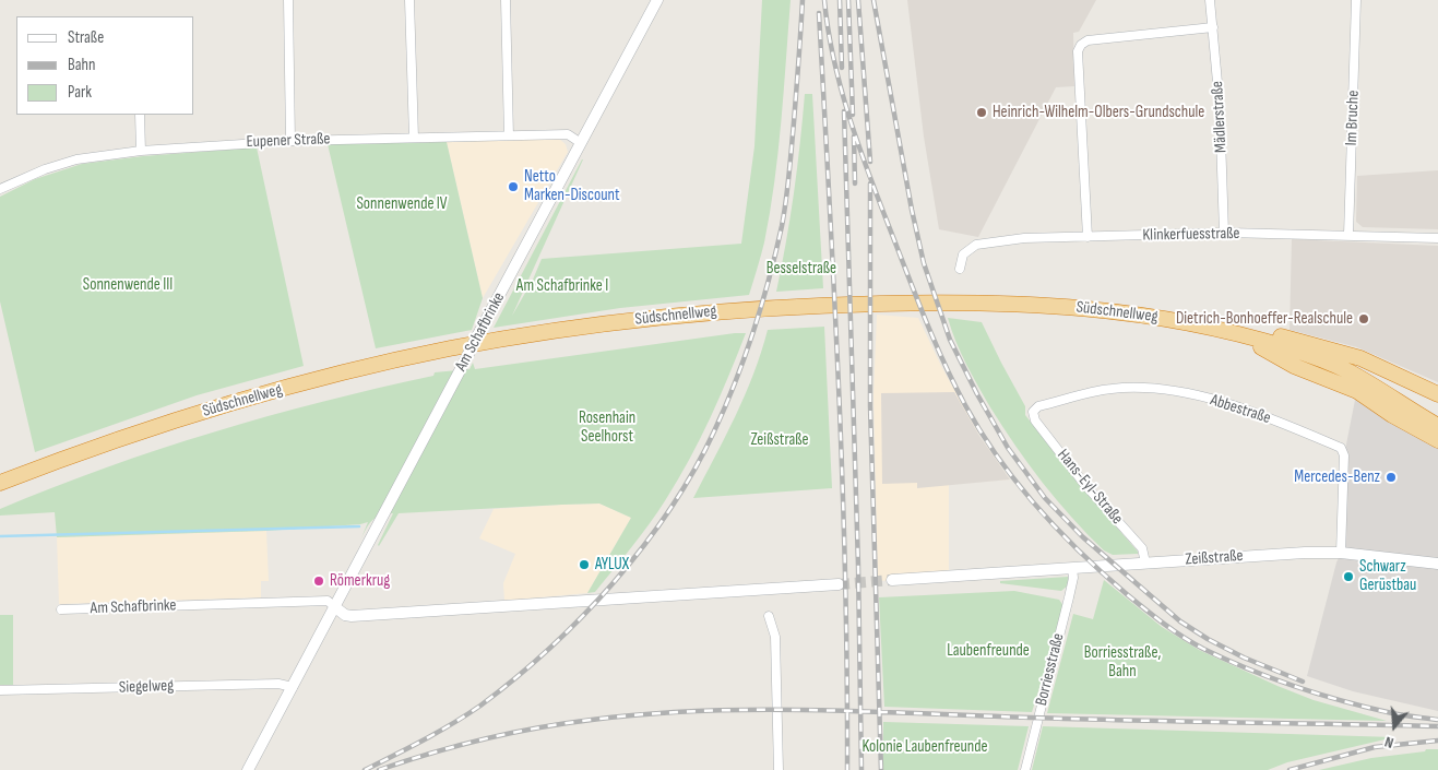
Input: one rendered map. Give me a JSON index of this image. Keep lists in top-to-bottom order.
{
  "streets": {
    "highway": ["Südschnellweg"],
    "street": [
      "Mädlerstraße",
      "Im Bruche",
      "Eupener Straße",
      "Klinkerfuesstraße",
      "Am Schafbrinke",
      "Abbestraße",
      "Hans-Eyl-Straße",
      "Zeißstraße",
      "Borriesstraße",
      "Siegelweg"
    ]
  },
  "crossings": [
    ["Mädlerstraße", "Klinkerfuesstraße"],
    ["Im Bruche", "Klinkerfuesstraße"],
    ["Eupener Straße", "Am Schafbrinke"],
    ["Am Schafbrinke", "Siegelweg"],
    ["Abbestraße", "Hans-Eyl-Straße"],
    ["Abbestraße", "Zeißstraße"],
    ["Hans-Eyl-Straße", "Zeißstraße"],
    ["Zeißstraße", "Borriesstraße"]
  ],
  "parks": [
    "Sonnenwende IV",
    "Besselstraße",
    "Sonnenwende III",
    "Am Schafbrinke I",
    "Rosenhain Seelhorst",
    "Zeißstraße",
    "Laubenfreunde",
    "Borriesstraße, Bahn",
    "Kolonie Laubenfreunde"
  ],
  "places": [
    "Heinrich-Wilhelm-Olbers-Grundschule",
    "Netto Marken-Discount",
    "Dietrich-Bonhoeffer-Realschule",
    "Mercedes-Benz",
    "AYLUX",
    "Schwarz Gerüstbau",
    "Römerkrug"
  ],
  "legend": ["Straße", "Bahn", "Park"],
  "north": "bottom"
}
